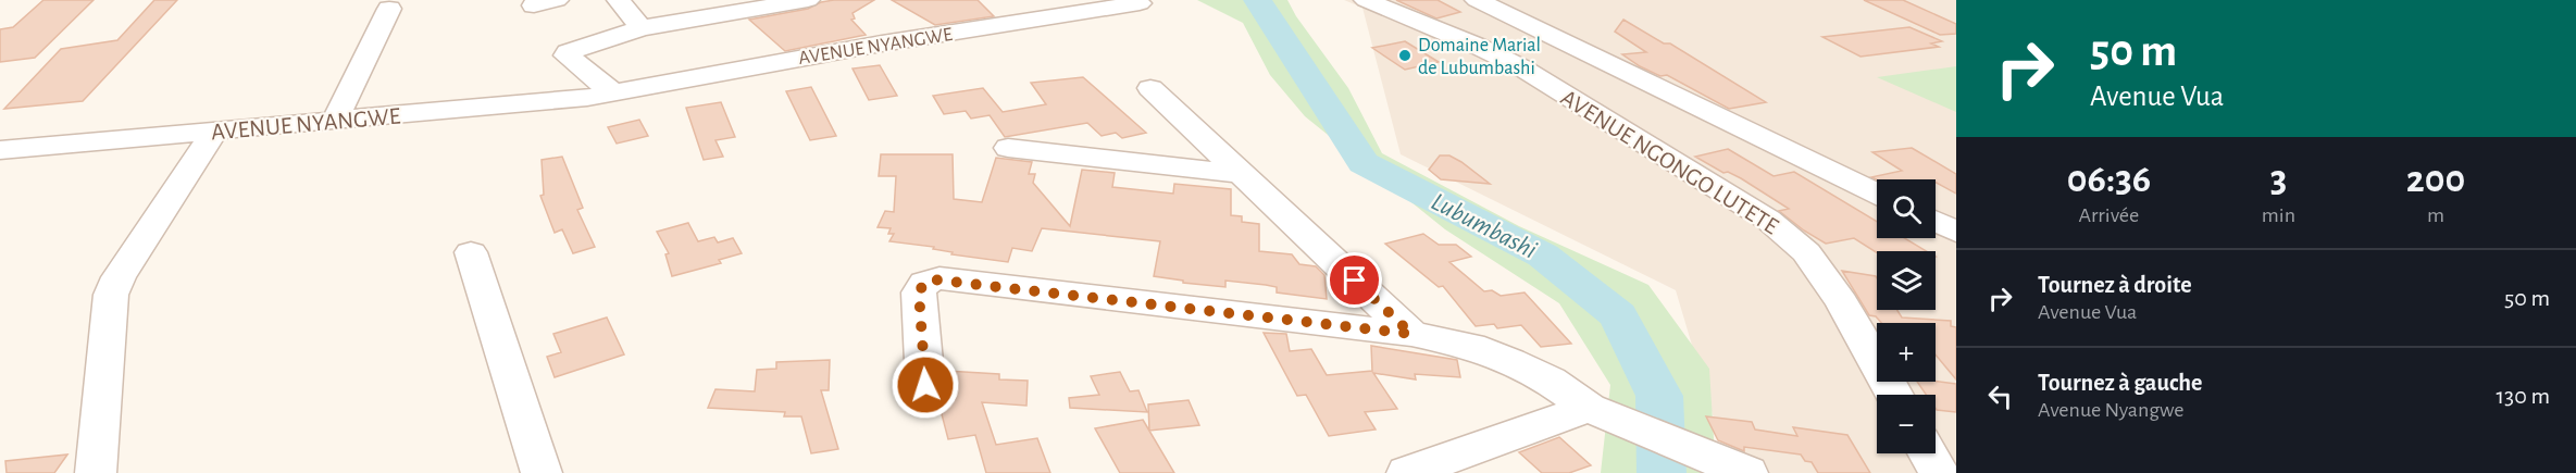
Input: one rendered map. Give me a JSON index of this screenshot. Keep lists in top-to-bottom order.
{
  "streets": {
    "street": ["AVENUE NYANGWE", "AVENUE NGONGO LUTETE"]
  },
  "water": ["Lubumbashi"],
  "places": ["Domaine Marial de Lubumbashi"],
  "page": {
    "turn": ["50 m", "Avenue Vua"],
    "eta": [
      "06:36",
      "Arrivée",
      "3",
      "min",
      "200",
      "m"
    ],
    "map_buttons": ["+", "−"],
    "list": [
      {
        "name": "Tournez à droite",
        "note": "Avenue Vua",
        "value": "50 m"
      },
      {
        "name": "Tournez à gauche",
        "note": "Avenue Nyangwe",
        "value": "130 m"
      }
    ]
  }
}
